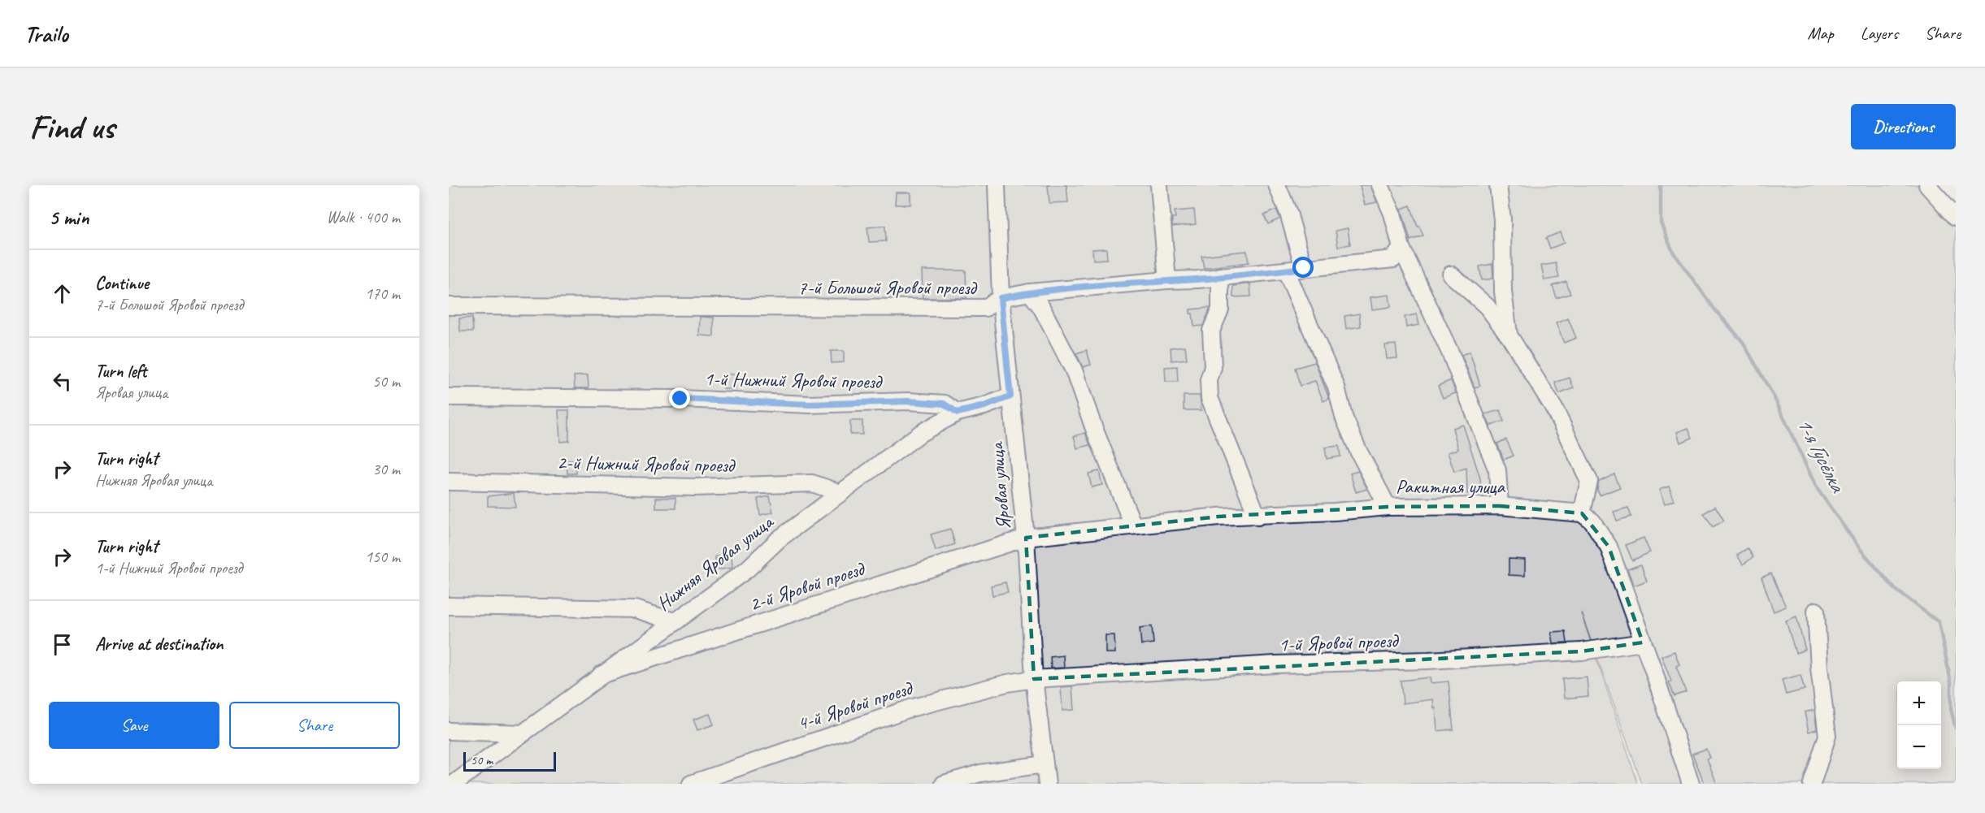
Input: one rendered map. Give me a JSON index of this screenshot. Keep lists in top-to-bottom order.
{
  "streets": {
    "street": [
      "7-й Большой Яровой проезд",
      "1-й Нижний Яровой проезд",
      "2-й Нижний Яровой проезд",
      "Яровая улица",
      "Ракитная улица",
      "Нижняя Яровая улица",
      "2-й Яровой проезд",
      "1-й Яровой проезд",
      "4-й Яровой проезд"
    ]
  },
  "crossings": [
    ["7-й Большой Яровой проезд", "Яровая улица"],
    ["1-й Нижний Яровой проезд", "Нижняя Яровая улица"],
    ["2-й Нижний Яровой проезд", "Нижняя Яровая улица"],
    ["Яровая улица", "Ракитная улица"],
    ["Яровая улица", "Нижняя Яровая улица"],
    ["Яровая улица", "2-й Яровой проезд"],
    ["Яровая улица", "1-й Яровой проезд"],
    ["Яровая улица", "4-й Яровой проезд"],
    ["Ракитная улица", "2-й Яровой проезд"],
    ["Нижняя Яровая улица", "2-й Яровой проезд"],
    ["1-й Яровой проезд", "4-й Яровой проезд"]
  ],
  "water": ["1-я Гусёлка"],
  "scale_bar": "50 m",
  "page": {
    "header": "Trailo",
    "nav": ["Map", "Layers", "Share"],
    "buttons": [
      "Directions",
      ["Save", "Share"]
    ],
    "title": "Find us",
    "heading": ["5 min", "Walk · 400 m"],
    "list": [
      ["Continue", "7-й Большой Яровой проезд", "170 m"],
      ["Turn left", "Яровая улица", "50 m"],
      ["Turn right", "Нижняя Яровая улица", "30 m"],
      ["Turn right", "1-й Нижний Яровой проезд", "150 m"],
      "Arrive at destination"
    ],
    "map_buttons": ["+", "−"],
    "scale": "50 m"
  }
}
